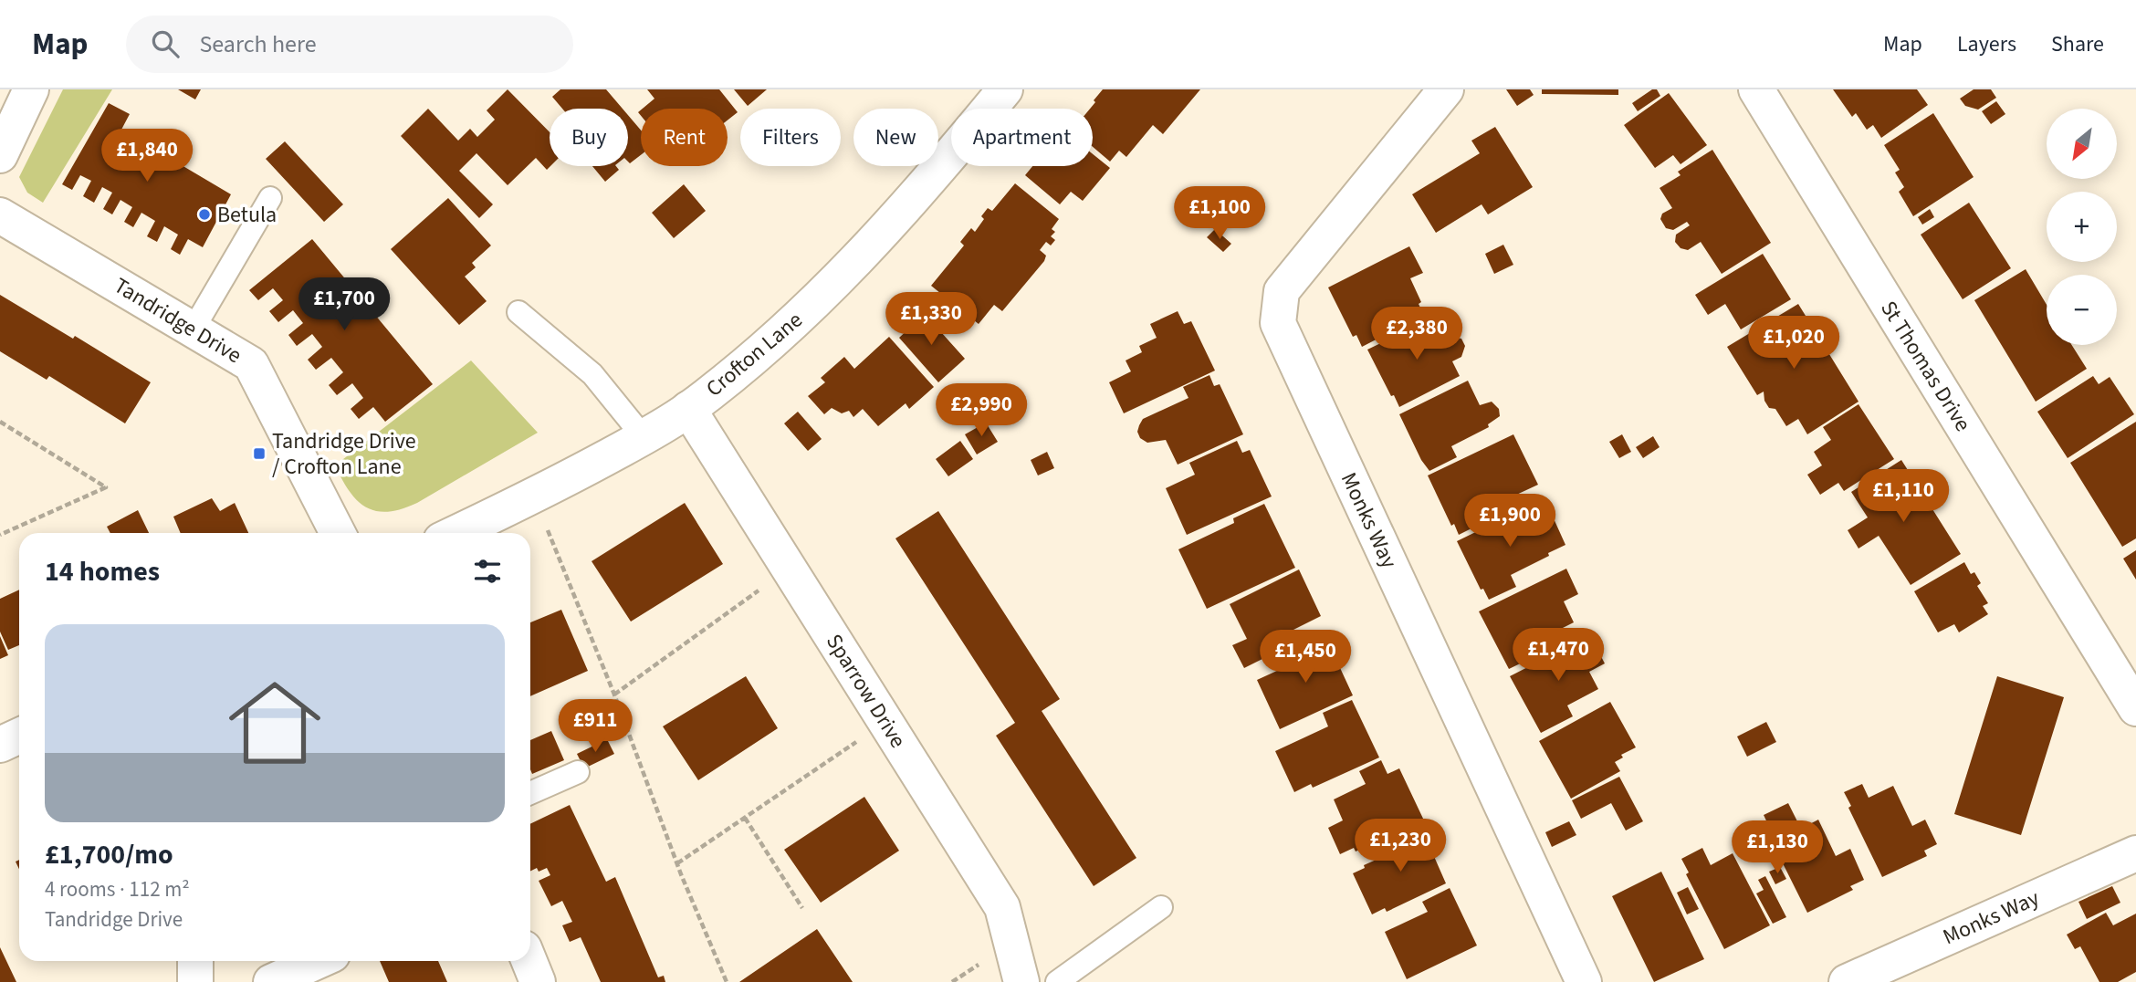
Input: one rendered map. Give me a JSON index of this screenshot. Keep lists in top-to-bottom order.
{
  "streets": {
    "street": [
      "Tandridge Drive",
      "Crofton Lane",
      "St Thomas Drive",
      "Monks Way",
      "Sparrow Drive"
    ]
  },
  "crossings": [
    ["Crofton Lane", "Sparrow Drive"]
  ],
  "places": {
    "other": ["Betula"],
    "transit": ["Tandridge Drive / Crofton Lane"]
  },
  "north": "bottom left",
  "page": {
    "header": "Map",
    "search": "Search here",
    "nav": ["Map", "Layers", "Share"],
    "map_buttons": ["+", "−"],
    "chip": [
      "Buy",
      "Rent",
      "Filters",
      "New",
      "Apartment"
    ],
    "price": [
      "£1,840",
      "£1,100",
      "£1,700",
      "£1,330",
      "£2,380",
      "£1,020",
      "£2,990",
      "£1,110",
      "£1,900",
      "£1,470",
      "£1,450",
      "£911",
      "£1,230",
      "£1,130"
    ],
    "heading": "14 homes",
    "list": [
      {
        "name": "£1,700/mo",
        "note": "4 rooms · 112 m² · Tandridge Drive"
      }
    ]
  }
}
